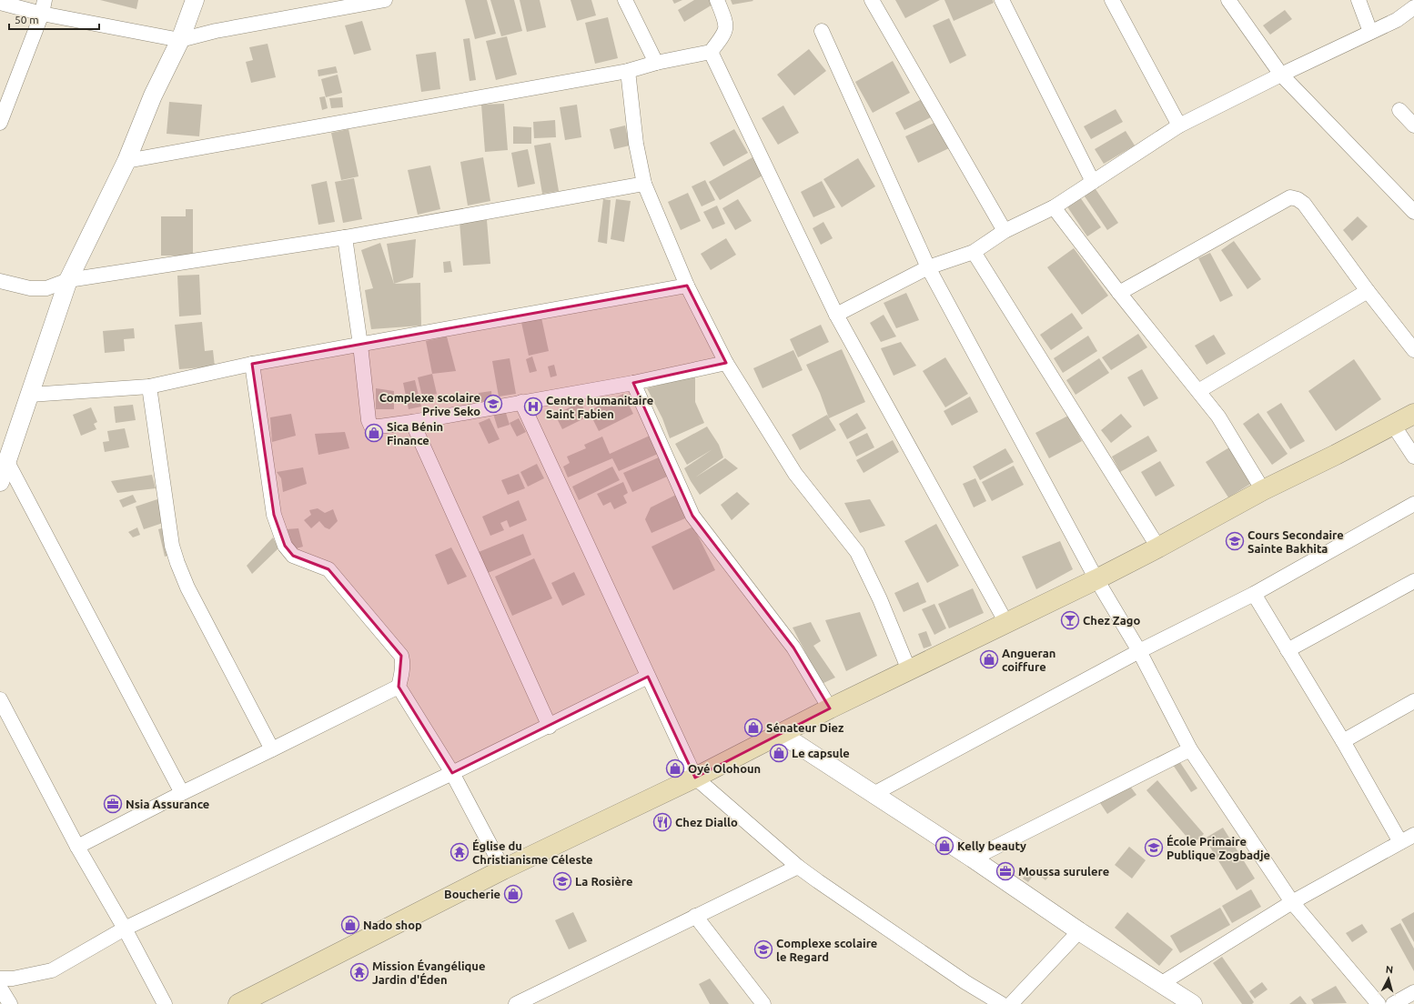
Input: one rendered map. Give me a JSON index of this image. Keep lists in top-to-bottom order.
{
  "places": {
    "school or university": [
      "Complexe scolaire Prive Seko",
      "Cours Secondaire Sainte Bakhita",
      "École Primaire Publique Zogbadje",
      "La Rosière",
      "Complexe scolaire le Regard"
    ],
    "hospital": ["Centre humanitaire Saint Fabien"],
    "shop": [
      "Sica Bénin Finance",
      "Angueran coiffure",
      "Sénateur Diez",
      "Le capsule",
      "Oyé Olohoun",
      "Kelly beauty",
      "Boucherie",
      "Nado shop"
    ],
    "bar": ["Chez Zago"],
    "office": ["Nsia Assurance", "Moussa surulere"],
    "restaurant": ["Chez Diallo"],
    "temple": ["Église du Christianisme Céleste", "Mission Évangélique Jardin d'Éden"]
  },
  "scale_bar": "50 m",
  "north": "top"
}
